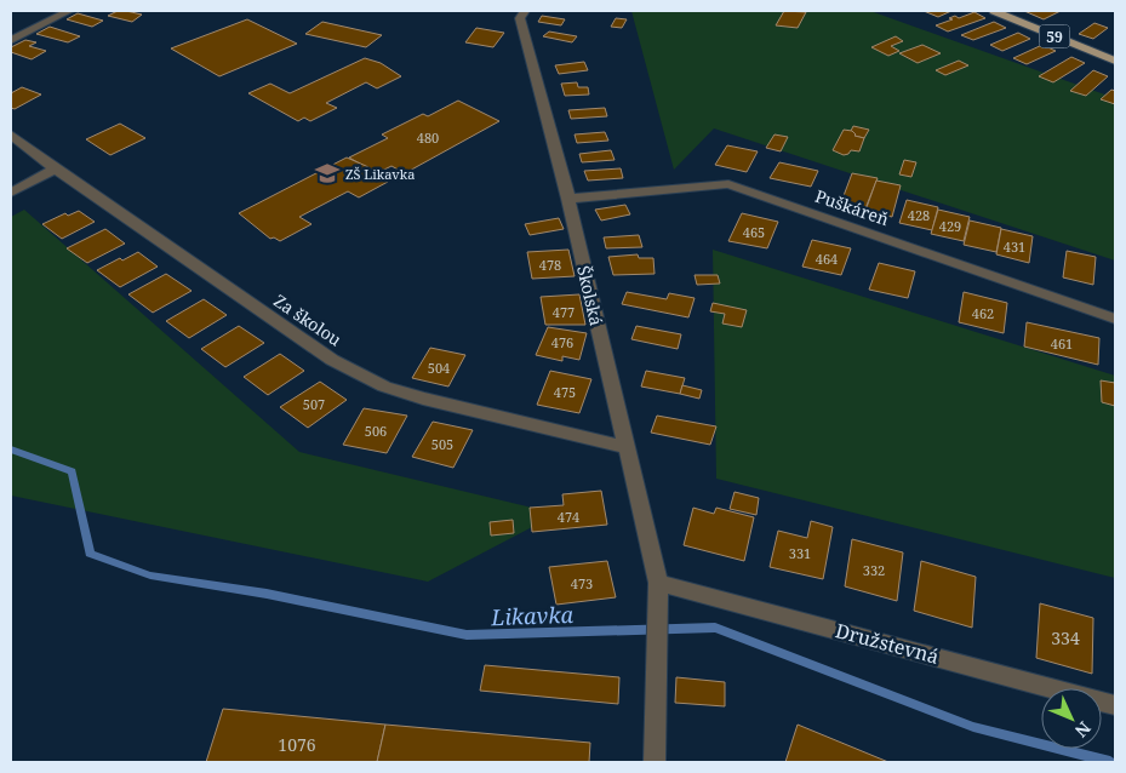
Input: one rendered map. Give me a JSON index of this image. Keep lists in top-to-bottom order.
{
  "streets": {
    "main road": ["59"],
    "street": [
      "Puškáreň",
      "Školská",
      "Za školou",
      "Družstevná"
    ]
  },
  "crossings": [
    ["Puškáreň", "Školská"],
    ["Školská", "Za školou"],
    ["Školská", "Družstevná"]
  ],
  "water": ["Likavka"],
  "places": {
    "school or university": ["ZŠ Likavka"]
  },
  "house_numbers": [
    "480",
    "428",
    "429",
    "465",
    "431",
    "464",
    "478",
    "477",
    "462",
    "476",
    "461",
    "504",
    "475",
    "507",
    "506",
    "505",
    "474",
    "331",
    "332",
    "473",
    "334",
    "1076"
  ],
  "north": "bottom right"
}
